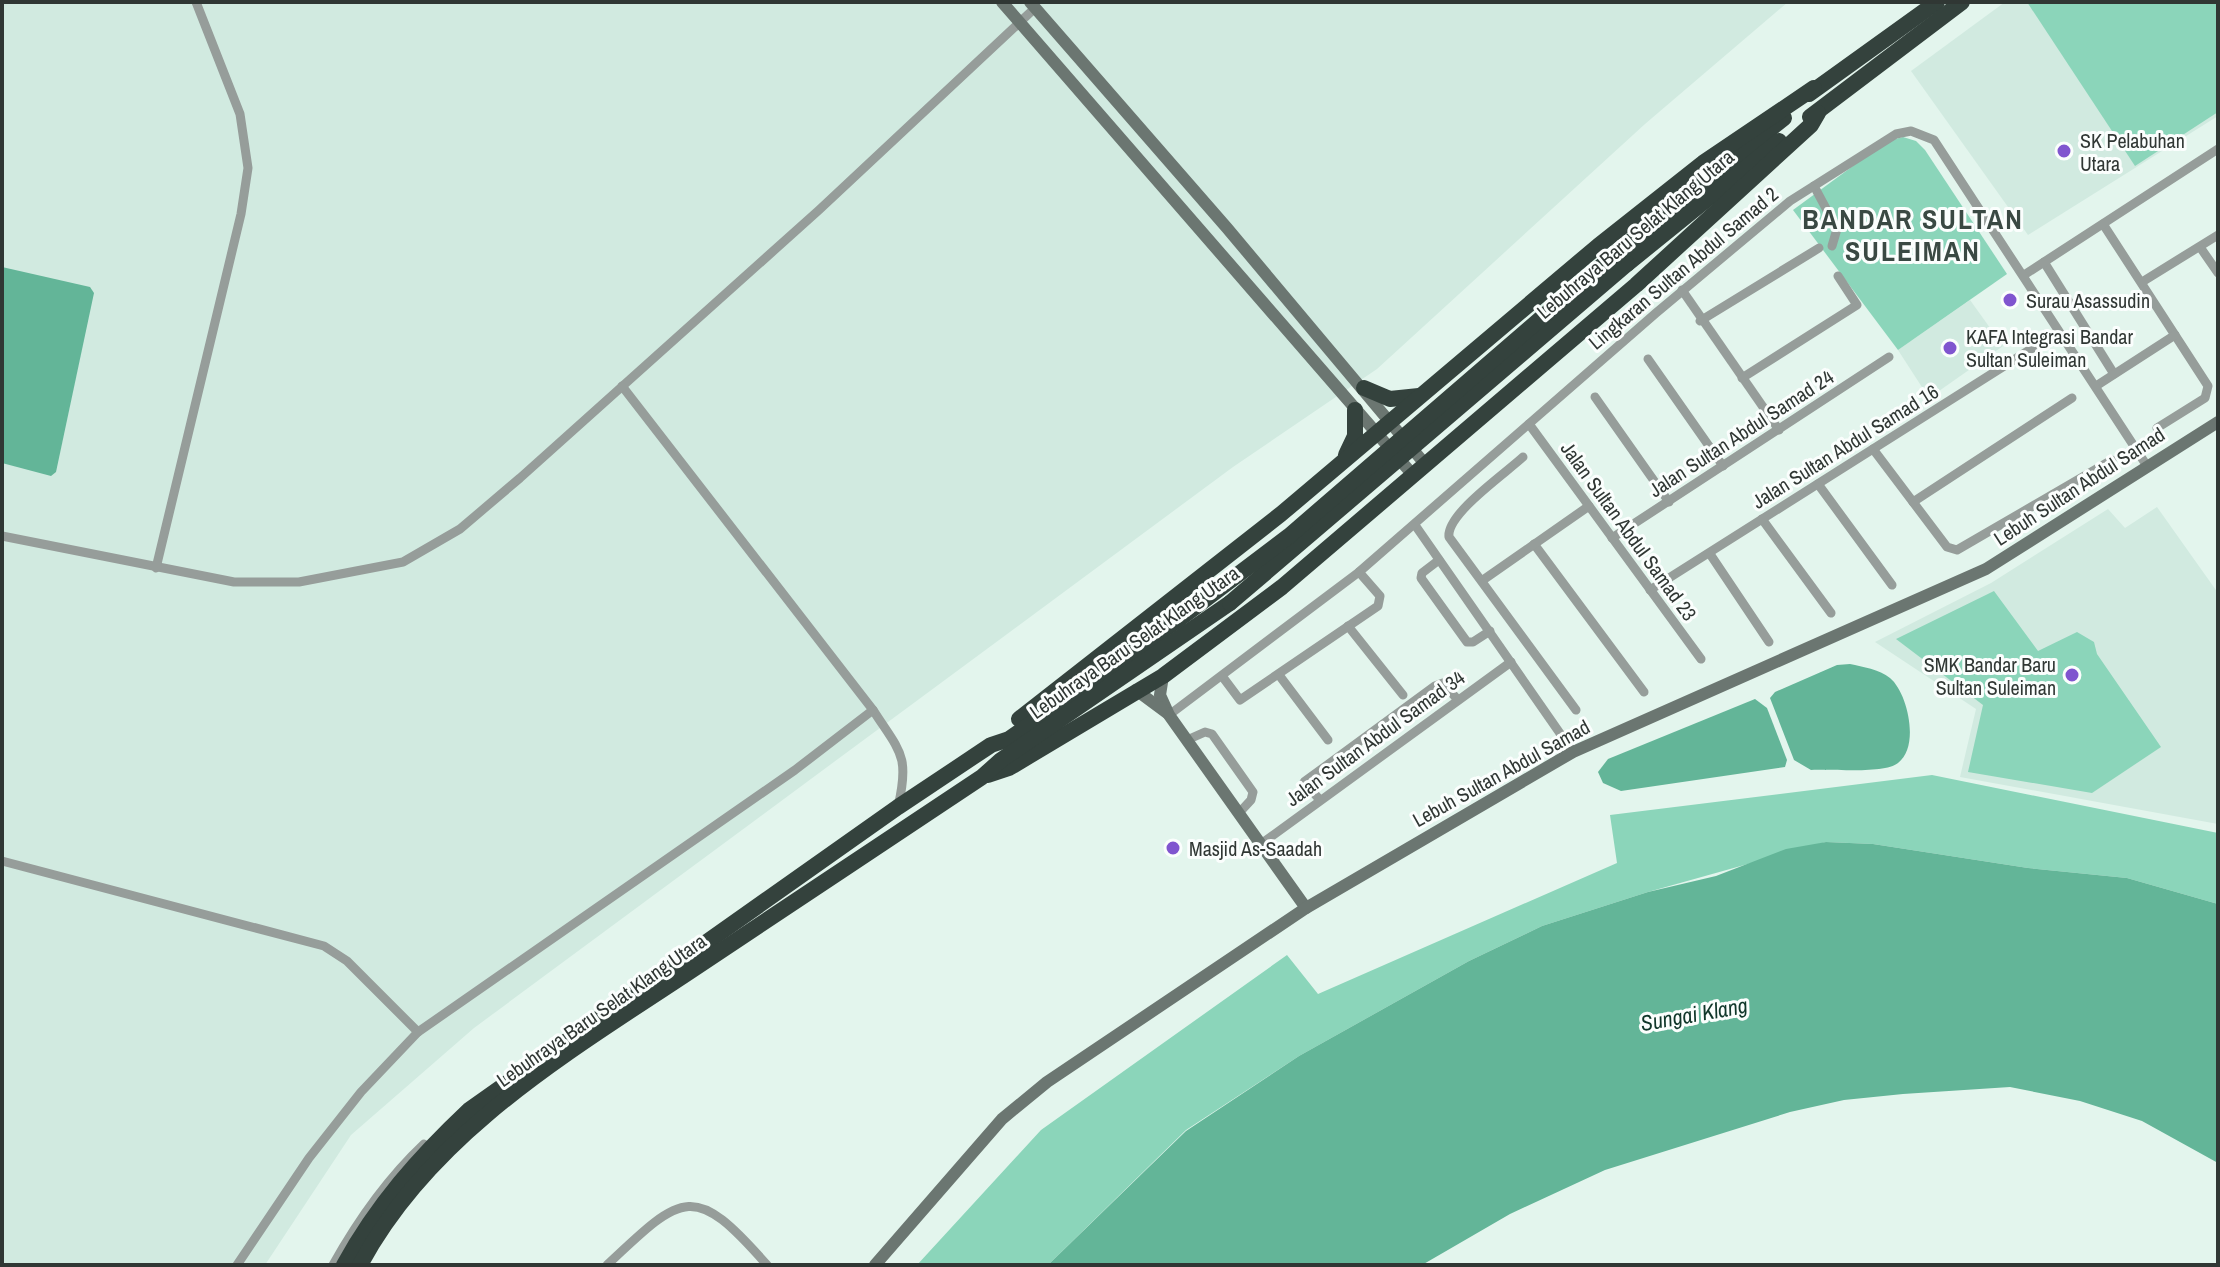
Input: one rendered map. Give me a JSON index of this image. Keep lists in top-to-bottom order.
{
  "streets": {
    "highway": ["Lebuhraya Baru Selat Klang Utara"],
    "street": [
      "Lingkaran Sultan Abdul Samad 2",
      "Jalan Sultan Abdul Samad 24",
      "Jalan Sultan Abdul Samad 16",
      "Lebuh Sultan Abdul Samad",
      "Jalan Sultan Abdul Samad 23",
      "Jalan Sultan Abdul Samad 34"
    ]
  },
  "crossings": [
    ["Lingkaran Sultan Abdul Samad 2", "Jalan Sultan Abdul Samad 16"],
    ["Lingkaran Sultan Abdul Samad 2", "Lebuh Sultan Abdul Samad"],
    ["Lingkaran Sultan Abdul Samad 2", "Jalan Sultan Abdul Samad 23"],
    ["Jalan Sultan Abdul Samad 24", "Jalan Sultan Abdul Samad 23"],
    ["Jalan Sultan Abdul Samad 16", "Jalan Sultan Abdul Samad 23"]
  ],
  "districts": ["BANDAR SULTAN SULEIMAN"],
  "water": ["Sungai Klang"],
  "places": [
    "SK Pelabuhan Utara",
    "Surau Asassudin",
    "KAFA Integrasi Bandar Sultan Suleiman",
    "SMK Bandar Baru Sultan Suleiman",
    "Masjid As-Saadah"
  ]
}
